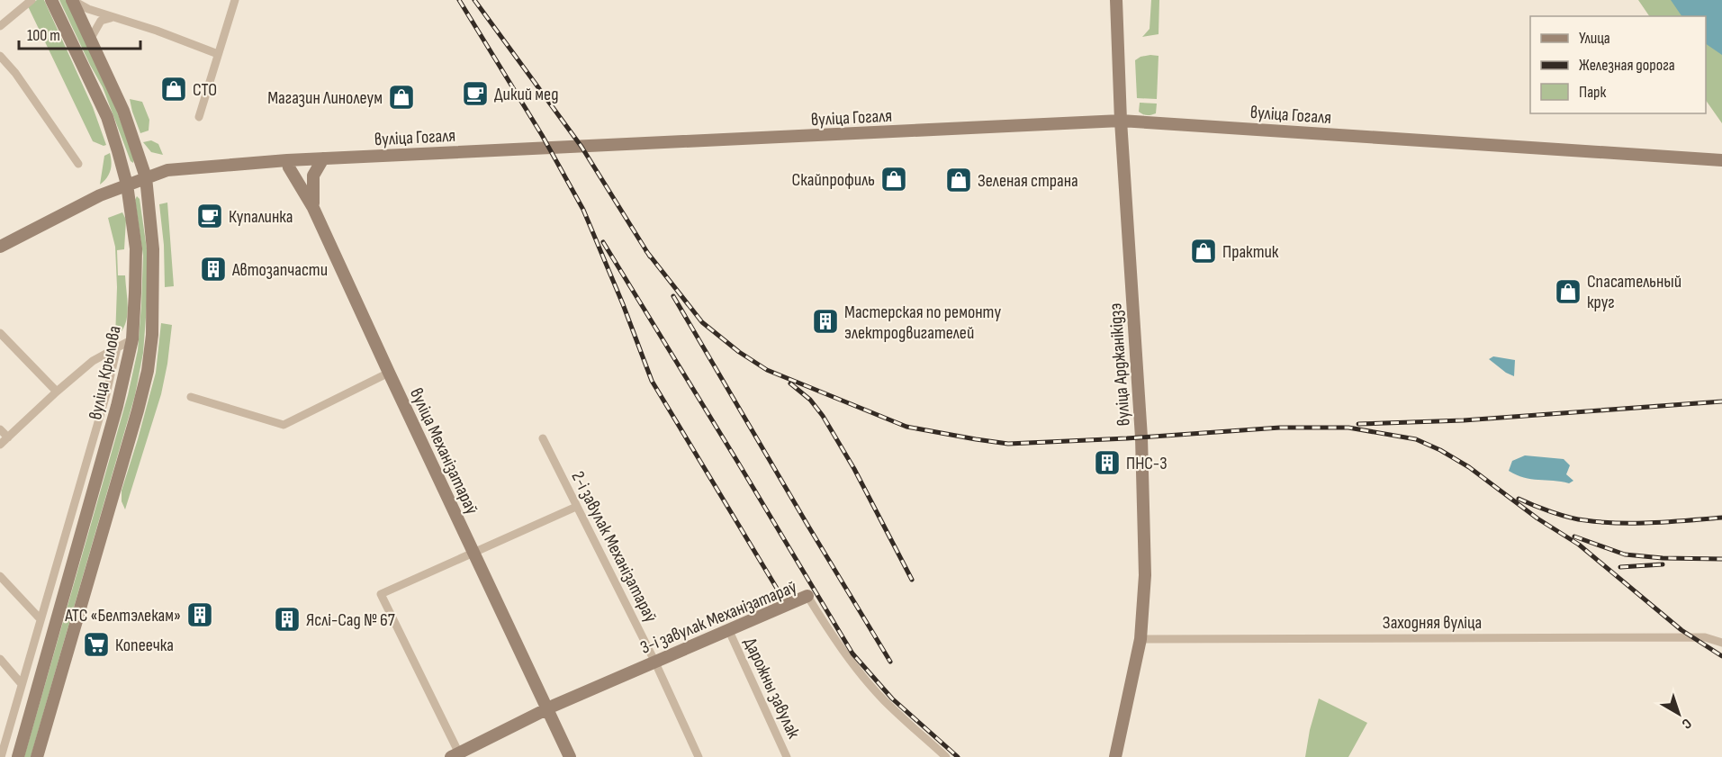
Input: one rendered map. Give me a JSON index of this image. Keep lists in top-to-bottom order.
{
  "streets": {
    "main road": [
      "вуліца Гогаля",
      "вуліца Арджанікідзэ",
      "вуліца Крылова",
      "вуліца Механізатараў",
      "3-і завулак Механізатараў"
    ],
    "street": ["2-і завулак Механізатараў", "Заходняя вуліца", "Дарожны завулак"]
  },
  "crossings": [
    ["вуліца Гогаля", "вуліца Арджанікідзэ"],
    ["вуліца Гогаля", "вуліца Крылова"],
    ["вуліца Гогаля", "вуліца Механізатараў"],
    ["вуліца Арджанікідзэ", "Заходняя вуліца"],
    ["вуліца Механізатараў", "3-і завулак Механізатараў"],
    ["2-і завулак Механізатараў", "3-і завулак Механізатараў"],
    ["3-і завулак Механізатараў", "Дарожны завулак"]
  ],
  "places": {
    "shop": [
      "СТО",
      "Магазин Линолеум",
      "Скайпрофиль",
      "Зеленая страна",
      "Практик",
      "Спасательный круг"
    ],
    "cafe": ["Дикий мед", "Купалинка"],
    "building": [
      "Автозапчасти",
      "Мастерская по ремонту электродвигателей",
      "ПНС-3",
      "АТС «Белтэлекам»",
      "Яслі-Сад № 67"
    ],
    "supermarket": ["Копеечка"]
  },
  "legend": ["Улица", "Железная дорога", "Парк"],
  "scale_bar": "100 m",
  "north": "bottom right"
}
